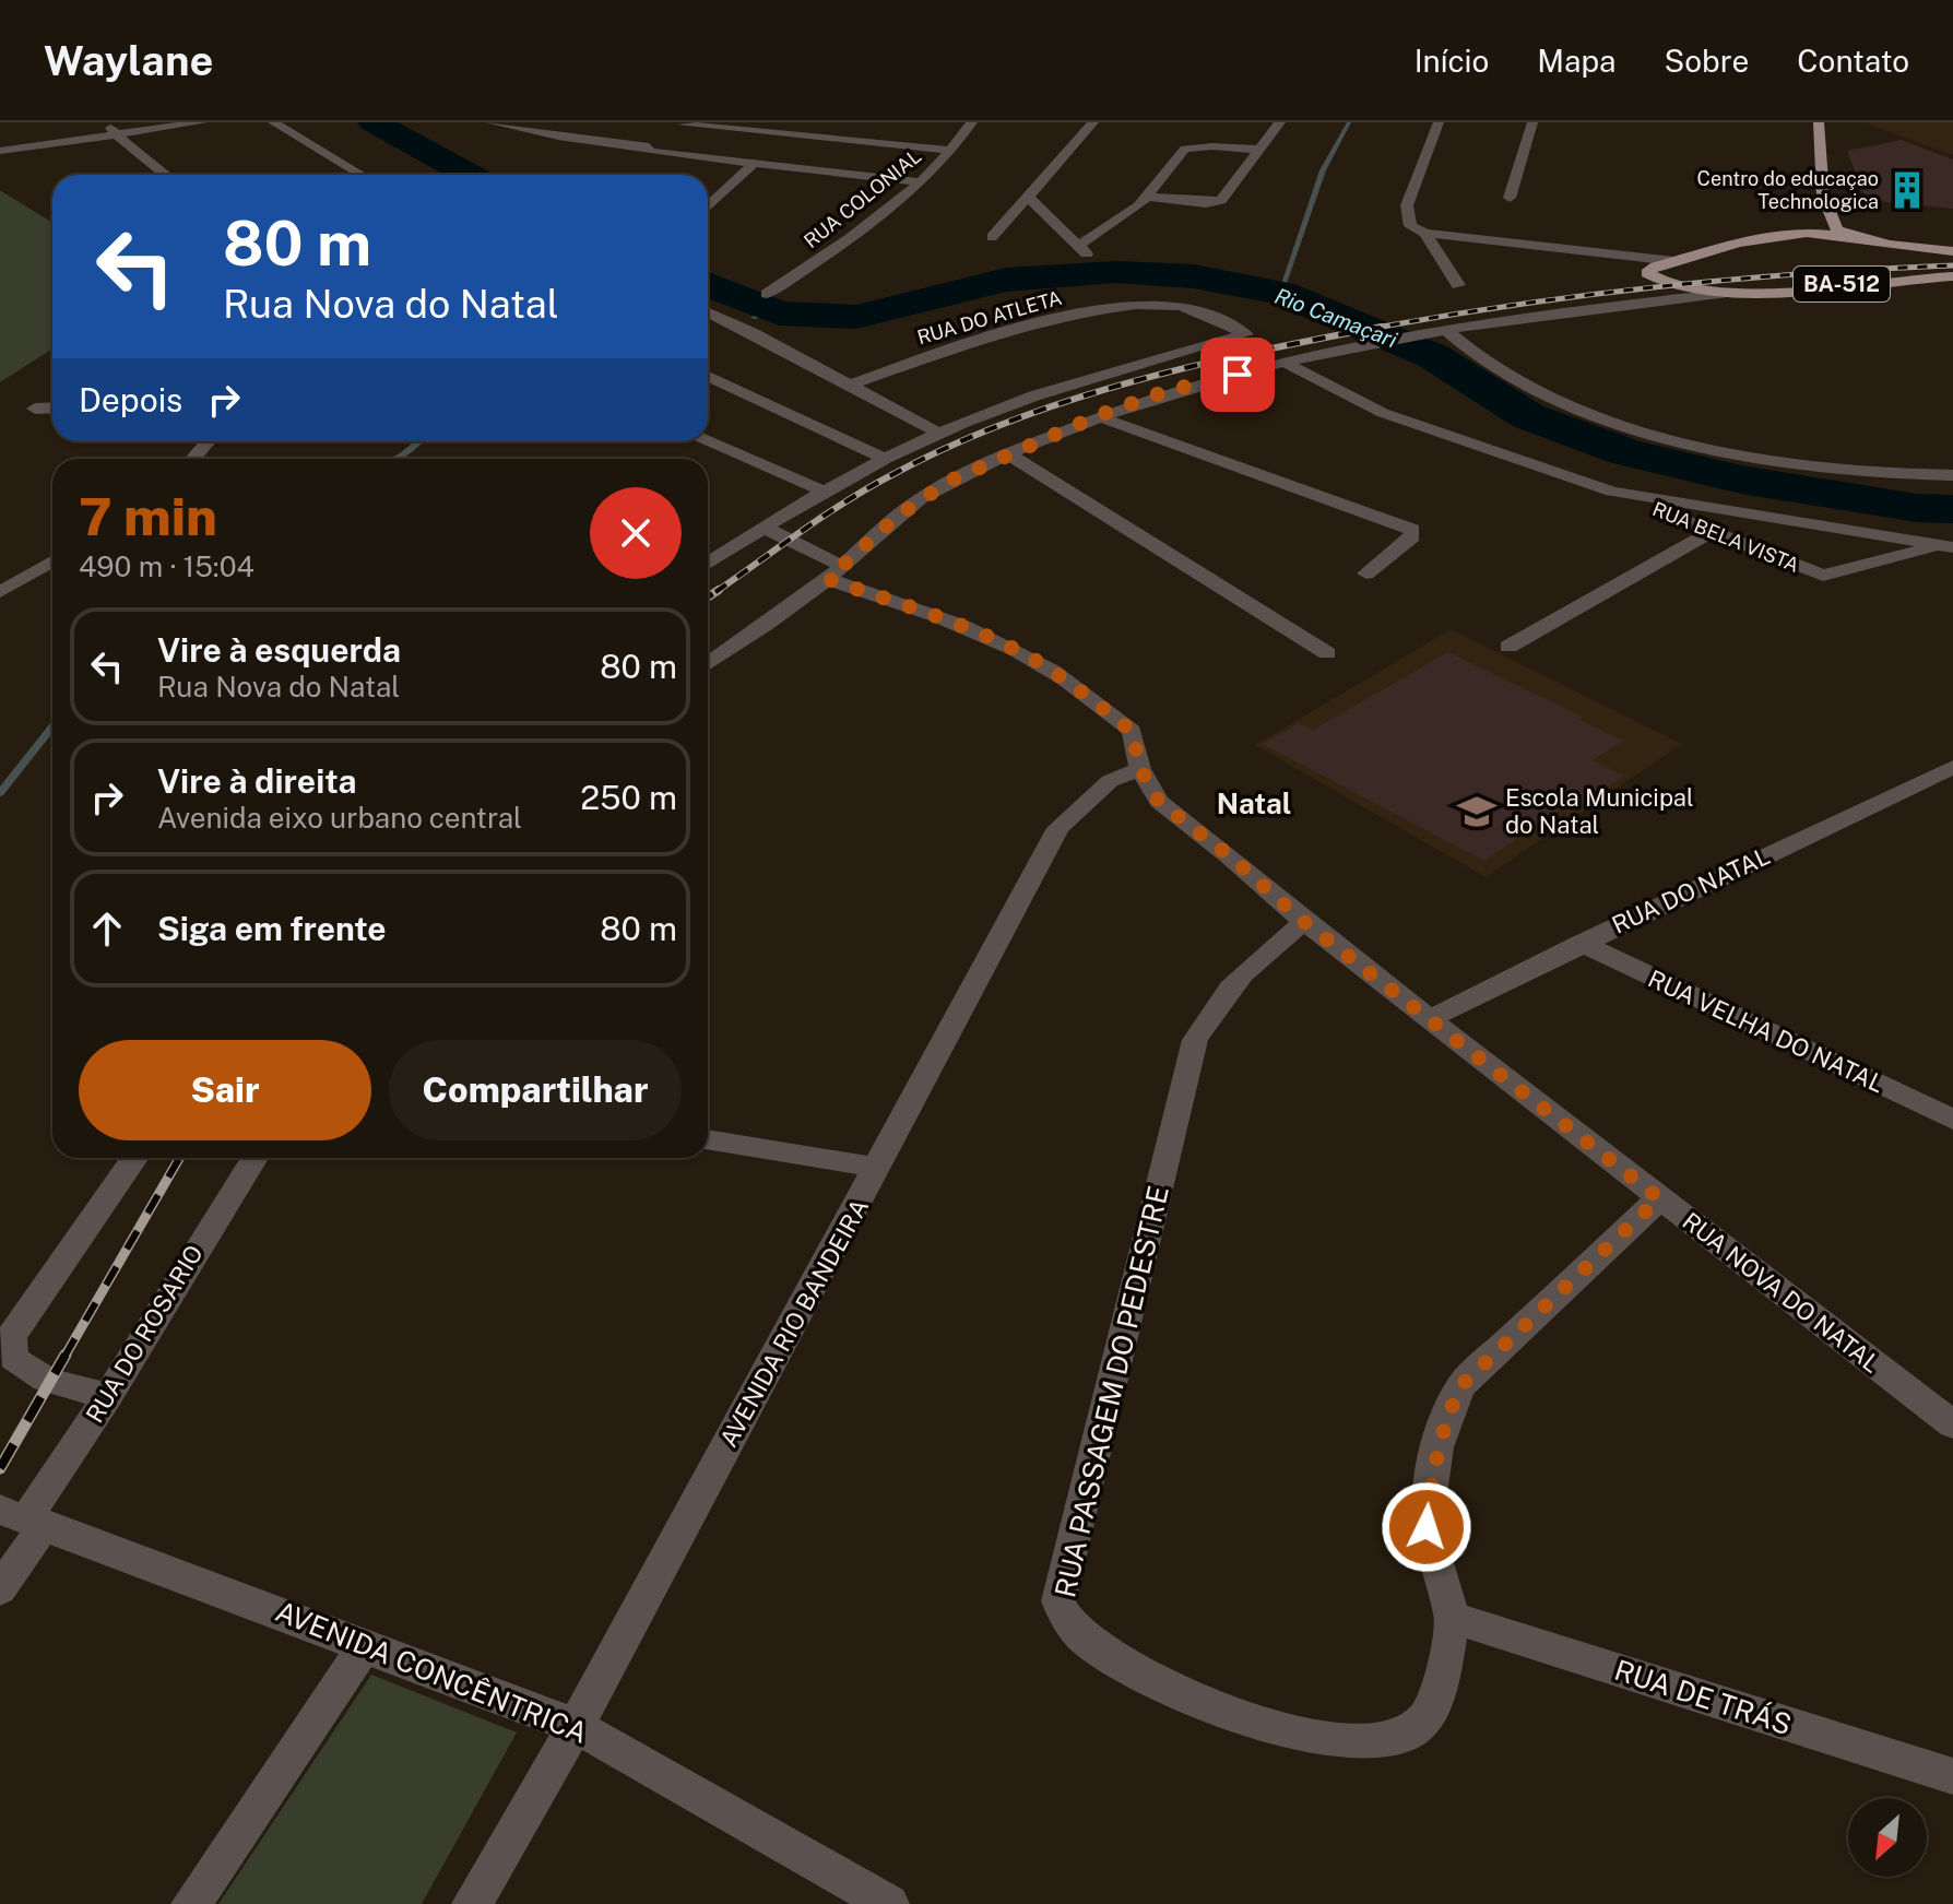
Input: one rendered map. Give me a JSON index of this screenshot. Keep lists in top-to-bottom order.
{
  "streets": {
    "main road": ["BA-512"],
    "street": [
      "RUA COLONIAL",
      "RUA DO ATLETA",
      "RUA BELA VISTA",
      "RUA DO NATAL",
      "RUA VELHA DO NATAL",
      "RUA NOVA DO NATAL",
      "AVENIDA RIO BANDEIRA",
      "RUA DO ROSARIO",
      "RUA PASSAGEM DO PEDESTRE",
      "AVENIDA CONCÊNTRICA",
      "RUA DE TRÁS"
    ]
  },
  "crossings": [
    ["RUA DO NATAL", "RUA VELHA DO NATAL"],
    ["RUA DO NATAL", "RUA NOVA DO NATAL"],
    ["RUA NOVA DO NATAL", "AVENIDA RIO BANDEIRA"],
    ["RUA NOVA DO NATAL", "RUA PASSAGEM DO PEDESTRE"],
    ["AVENIDA RIO BANDEIRA", "AVENIDA CONCÊNTRICA"],
    ["RUA DO ROSARIO", "AVENIDA CONCÊNTRICA"],
    ["RUA PASSAGEM DO PEDESTRE", "RUA DE TRÁS"]
  ],
  "districts": ["Natal"],
  "water": ["Rio Camaçari"],
  "places": {
    "building": ["Centro do educaçao Technologica"],
    "school or university": ["Escola Municipal do Natal"]
  },
  "north": "bottom left",
  "page": {
    "header": "Waylane",
    "nav": [
      "Início",
      "Mapa",
      "Sobre",
      "Contato"
    ],
    "turn": ["80 m", "Rua Nova do Natal"],
    "then": "Depois",
    "heading": ["7 min", "490 m · 15:04"],
    "list": [
      {
        "name": "Vire à esquerda",
        "note": "Rua Nova do Natal",
        "value": "80 m"
      },
      {
        "name": "Vire à direita",
        "note": "Avenida eixo urbano central",
        "value": "250 m"
      },
      {
        "name": "Siga em frente",
        "value": "80 m"
      }
    ],
    "buttons": ["Sair", "Compartilhar"]
  }
}
